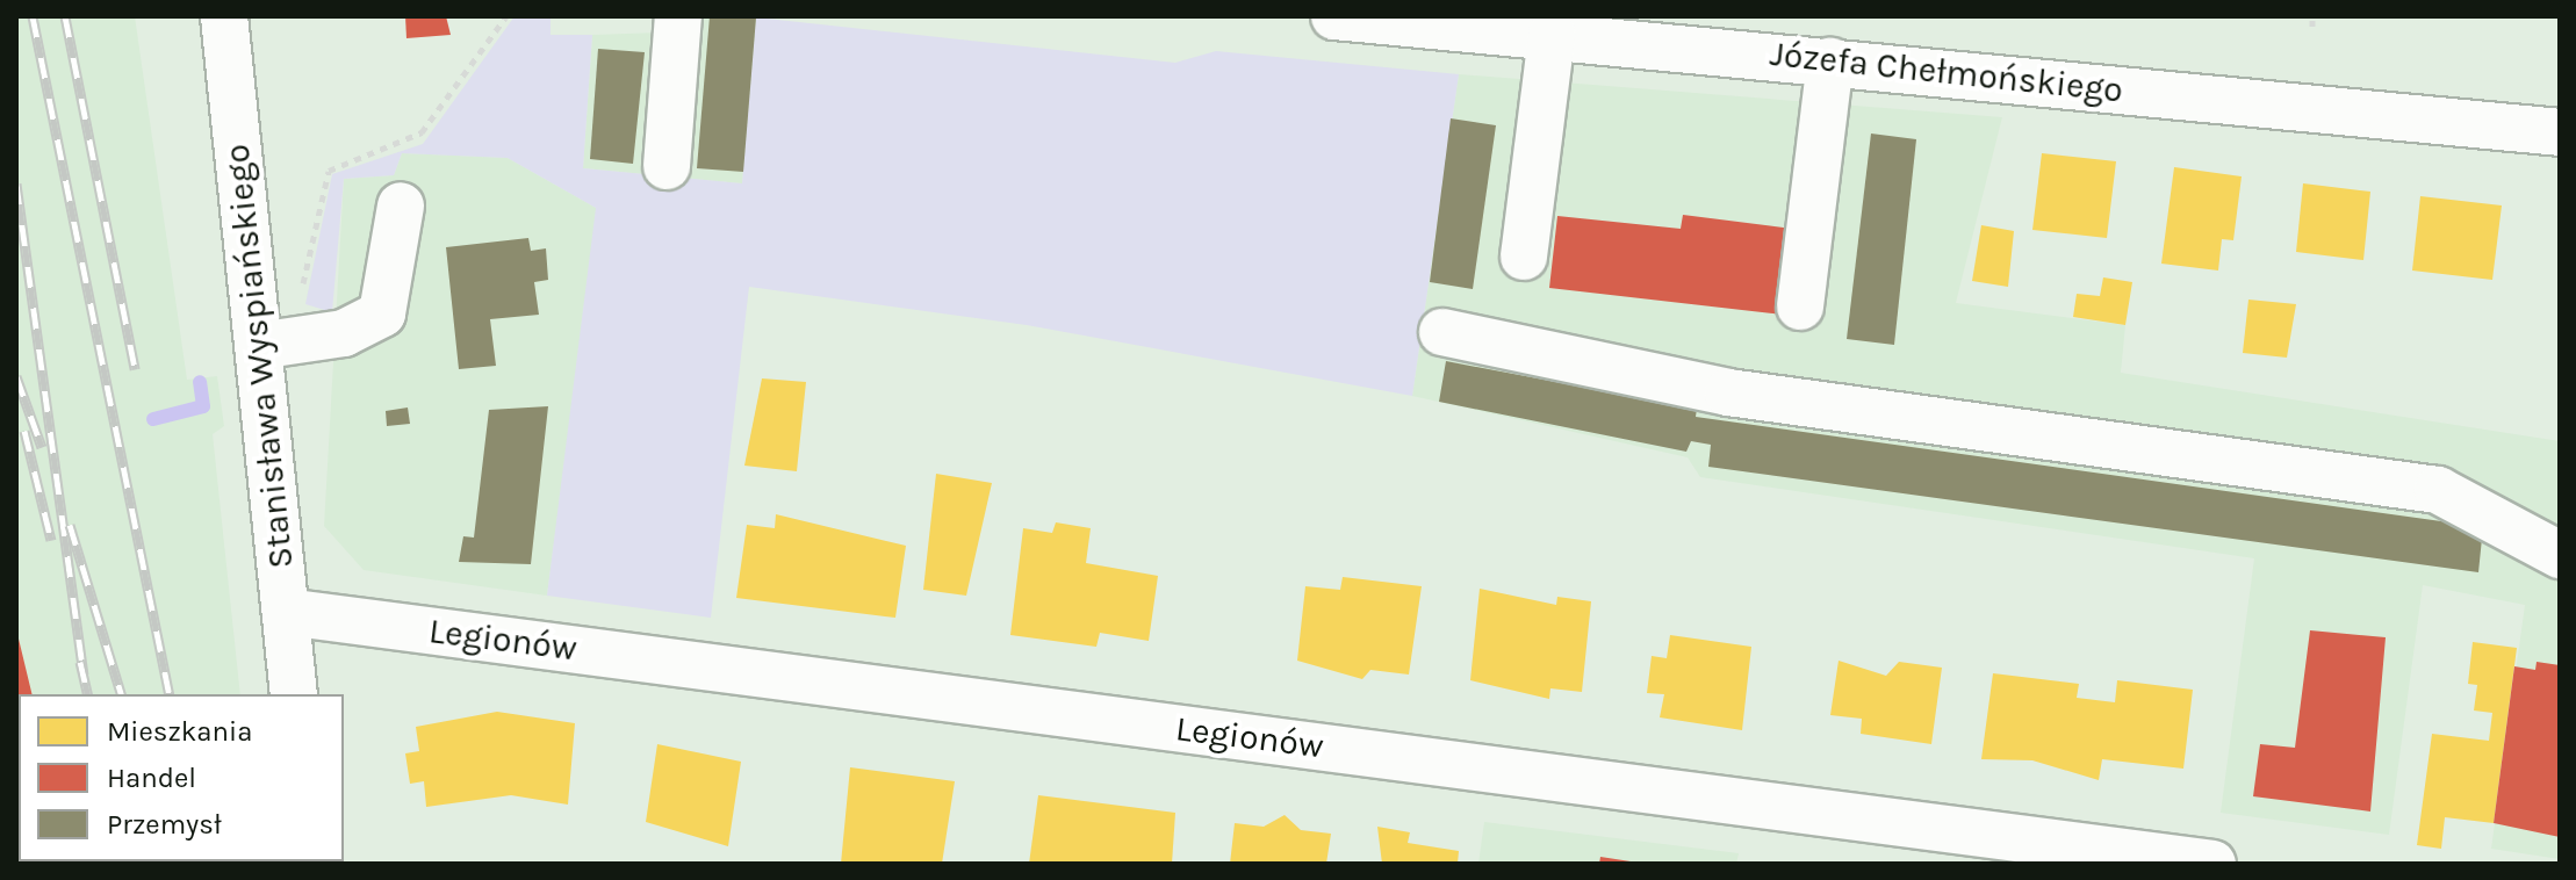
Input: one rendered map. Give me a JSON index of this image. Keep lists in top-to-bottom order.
{
  "streets": {
    "street": ["Józefa Chełmońskiego", "Stanisława Wyspiańskiego", "Legionów"]
  },
  "crossings": [
    ["Stanisława Wyspiańskiego", "Legionów"]
  ],
  "legend": ["Mieszkania", "Handel", "Przemysł"]
}
